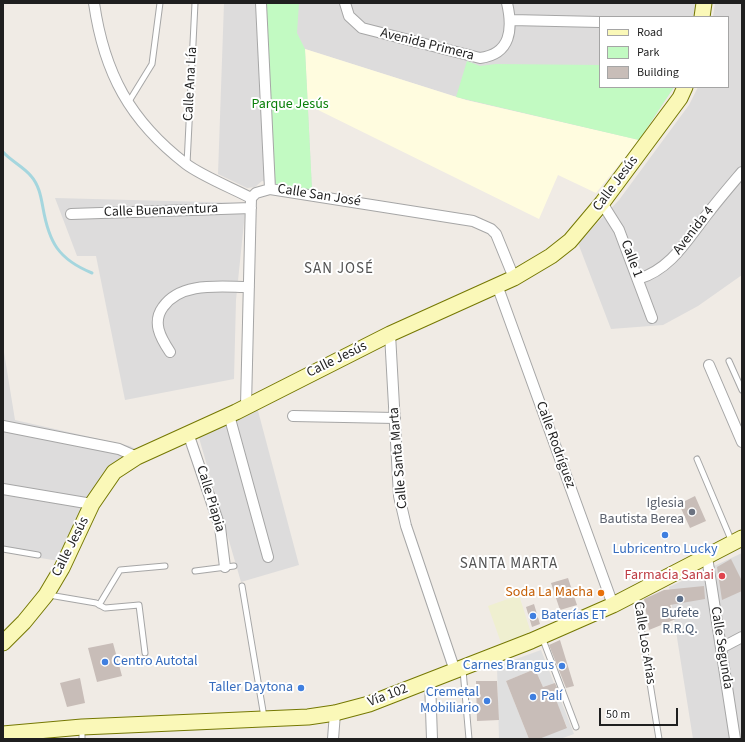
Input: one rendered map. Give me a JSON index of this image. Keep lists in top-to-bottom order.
{
  "streets": {
    "street": [
      "Avenida Primera",
      "Calle Jesús",
      "Calle San José",
      "Calle Buenaventura",
      "Avenida 4",
      "Calle 1",
      "Calle Rodríguez",
      "Calle Santa Marta",
      "Calle Piapia",
      "Calle Segunda",
      "Vía 102"
    ],
    "lane": ["Calle Ana Lía", "Calle Los Arias"]
  },
  "crossings": [
    ["Calle Jesús", "Calle San José"],
    ["Calle Jesús", "Calle 1"],
    ["Calle Jesús", "Calle Rodríguez"],
    ["Calle Jesús", "Calle Santa Marta"],
    ["Calle Jesús", "Calle Piapia"],
    ["Calle San José", "Calle Buenaventura"],
    ["Avenida 4", "Calle 1"],
    ["Calle Rodríguez", "Vía 102"],
    ["Calle Santa Marta", "Vía 102"],
    ["Calle Los Arias", "Vía 102"],
    ["Calle Segunda", "Vía 102"]
  ],
  "districts": ["SAN JOSÉ", "SANTA MARTA"],
  "parks": ["Parque Jesús"],
  "places": [
    "Iglesia Bautista Berea",
    "Lubricentro Lucky",
    "Farmacia Sanai",
    "Soda La Macha",
    "Bufete R.R.Q.",
    "Baterías ET",
    "Centro Autotal",
    "Carnes Brangus",
    "Taller Daytona",
    "Palí",
    "Cremetal Mobiliario"
  ],
  "legend": ["Road", "Park", "Building"],
  "scale_bar": "50 m"
}
